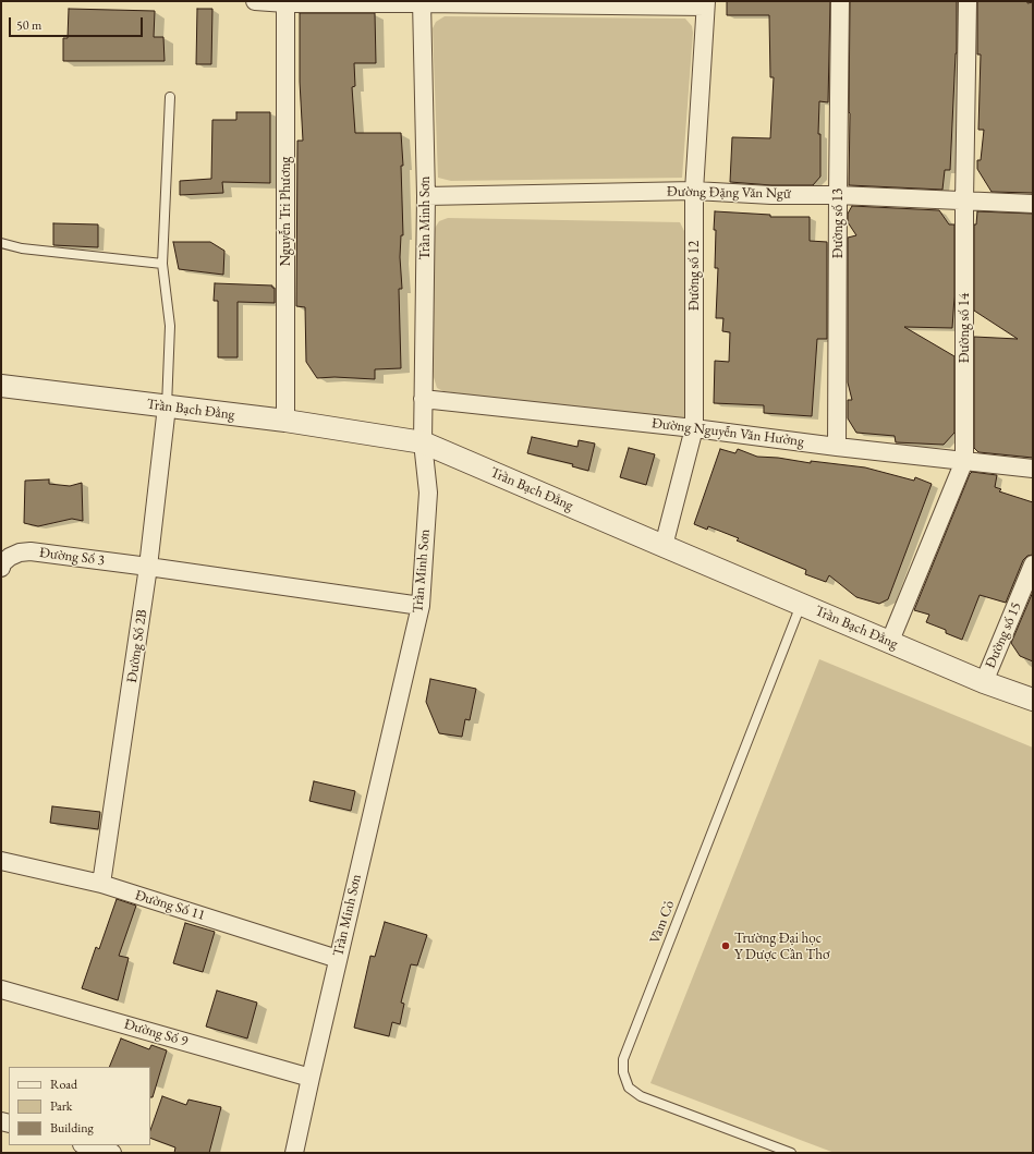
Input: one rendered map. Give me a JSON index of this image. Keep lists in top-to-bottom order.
{
  "streets": {
    "street": [
      "Đường Đặng Văn Ngữ",
      "Nguyễn Tri Phương",
      "Trần Minh Sơn",
      "Đường số 13",
      "Đường số 12",
      "Đường số 14",
      "Trần Bạch Đằng",
      "Đường Nguyễn Văn Hưởng",
      "Đường Số 3",
      "Đường số 15",
      "Đường Số 2B",
      "Đường Số 11",
      "Đường Số 9"
    ],
    "lane": ["Vàm Cỏ"]
  },
  "crossings": [
    ["Đường Đặng Văn Ngữ", "Trần Minh Sơn"],
    ["Đường Đặng Văn Ngữ", "Đường số 13"],
    ["Đường Đặng Văn Ngữ", "Đường số 12"],
    ["Đường Đặng Văn Ngữ", "Đường số 14"],
    ["Nguyễn Tri Phương", "Trần Bạch Đằng"],
    ["Trần Minh Sơn", "Trần Bạch Đằng"],
    ["Trần Minh Sơn", "Đường Nguyễn Văn Hưởng"],
    ["Trần Minh Sơn", "Đường Số 3"],
    ["Trần Minh Sơn", "Đường Số 11"],
    ["Trần Minh Sơn", "Đường Số 9"],
    ["Đường số 13", "Đường Nguyễn Văn Hưởng"],
    ["Đường số 12", "Trần Bạch Đằng"],
    ["Đường số 12", "Đường Nguyễn Văn Hưởng"],
    ["Đường số 14", "Trần Bạch Đằng"],
    ["Đường số 14", "Đường Nguyễn Văn Hưởng"],
    ["Trần Bạch Đằng", "Đường số 15"],
    ["Trần Bạch Đằng", "Đường Số 2B"],
    ["Trần Bạch Đằng", "Vàm Cỏ"],
    ["Đường Số 3", "Đường Số 2B"],
    ["Đường Số 2B", "Đường Số 11"]
  ],
  "places": ["Trường Đại học Y Dược Cần Thơ"],
  "legend": ["Road", "Park", "Building"],
  "scale_bar": "50 m"
}
